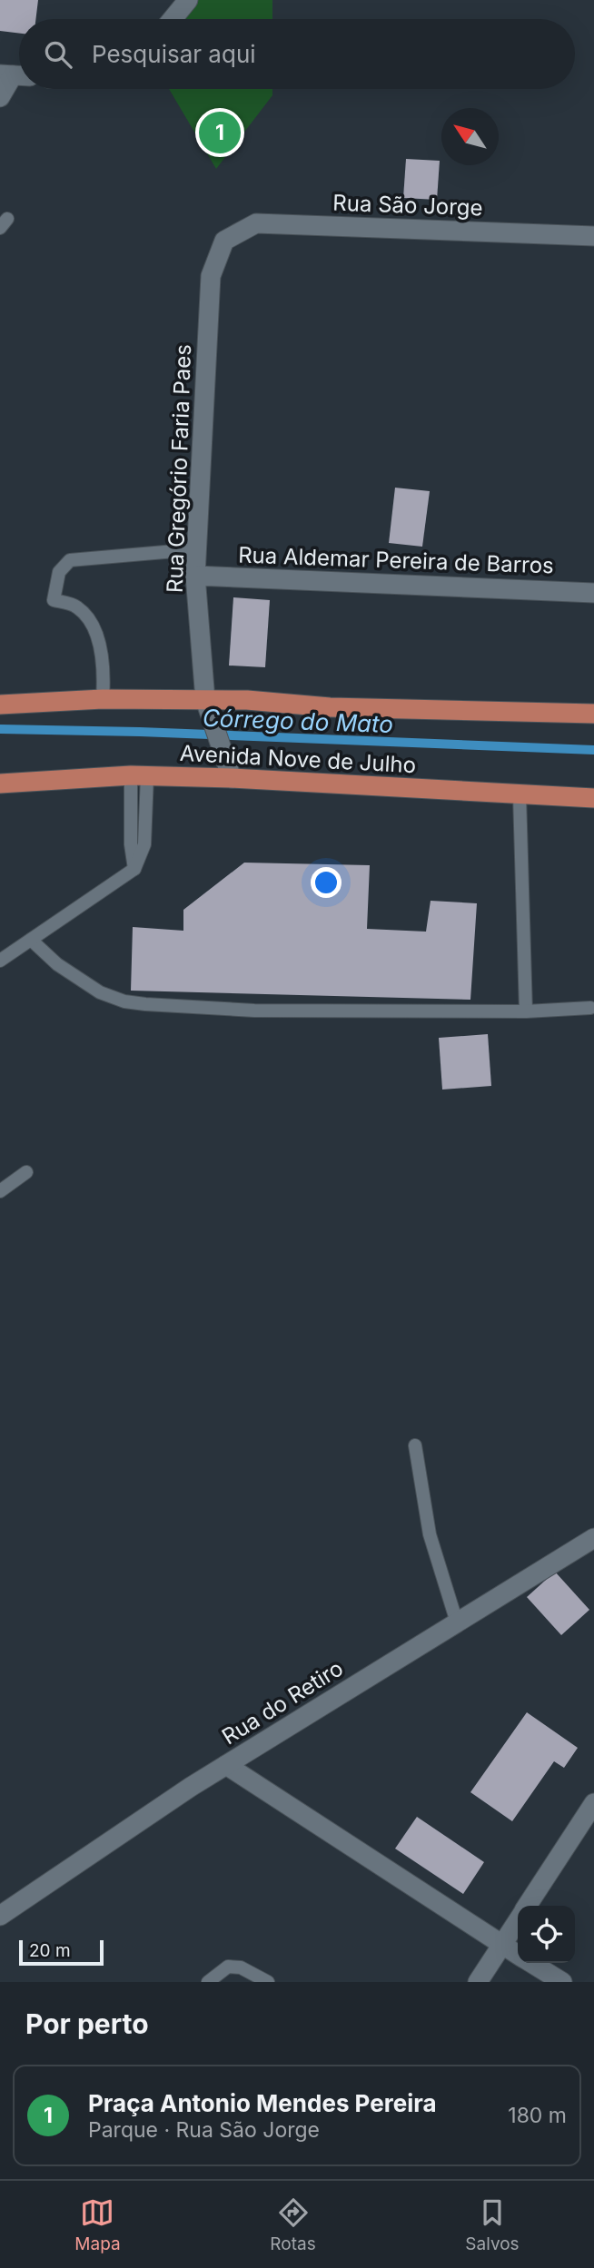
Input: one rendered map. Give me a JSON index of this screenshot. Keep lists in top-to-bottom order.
{
  "streets": {
    "main road": ["Avenida Nove de Julho"],
    "street": [
      "Rua São Jorge",
      "Rua Gregório Faria Paes",
      "Rua Aldemar Pereira de Barros",
      "Rua do Retiro"
    ]
  },
  "crossings": [
    ["Rua São Jorge", "Rua Gregório Faria Paes"],
    ["Rua Gregório Faria Paes", "Rua Aldemar Pereira de Barros"],
    ["Rua Gregório Faria Paes", "Avenida Nove de Julho"]
  ],
  "water": ["Córrego do Mato"],
  "scale_bar": "20 m",
  "north": "top left",
  "page": {
    "search": "Pesquisar aqui",
    "pins": "1",
    "scale": "20 m",
    "heading": "Por perto",
    "list": [
      {
        "mark": "1",
        "name": "Praça Antonio Mendes Pereira",
        "note": "Parque · Rua São Jorge",
        "value": "180 m"
      }
    ],
    "nav": ["Mapa", "Rotas", "Salvos"]
  }
}
